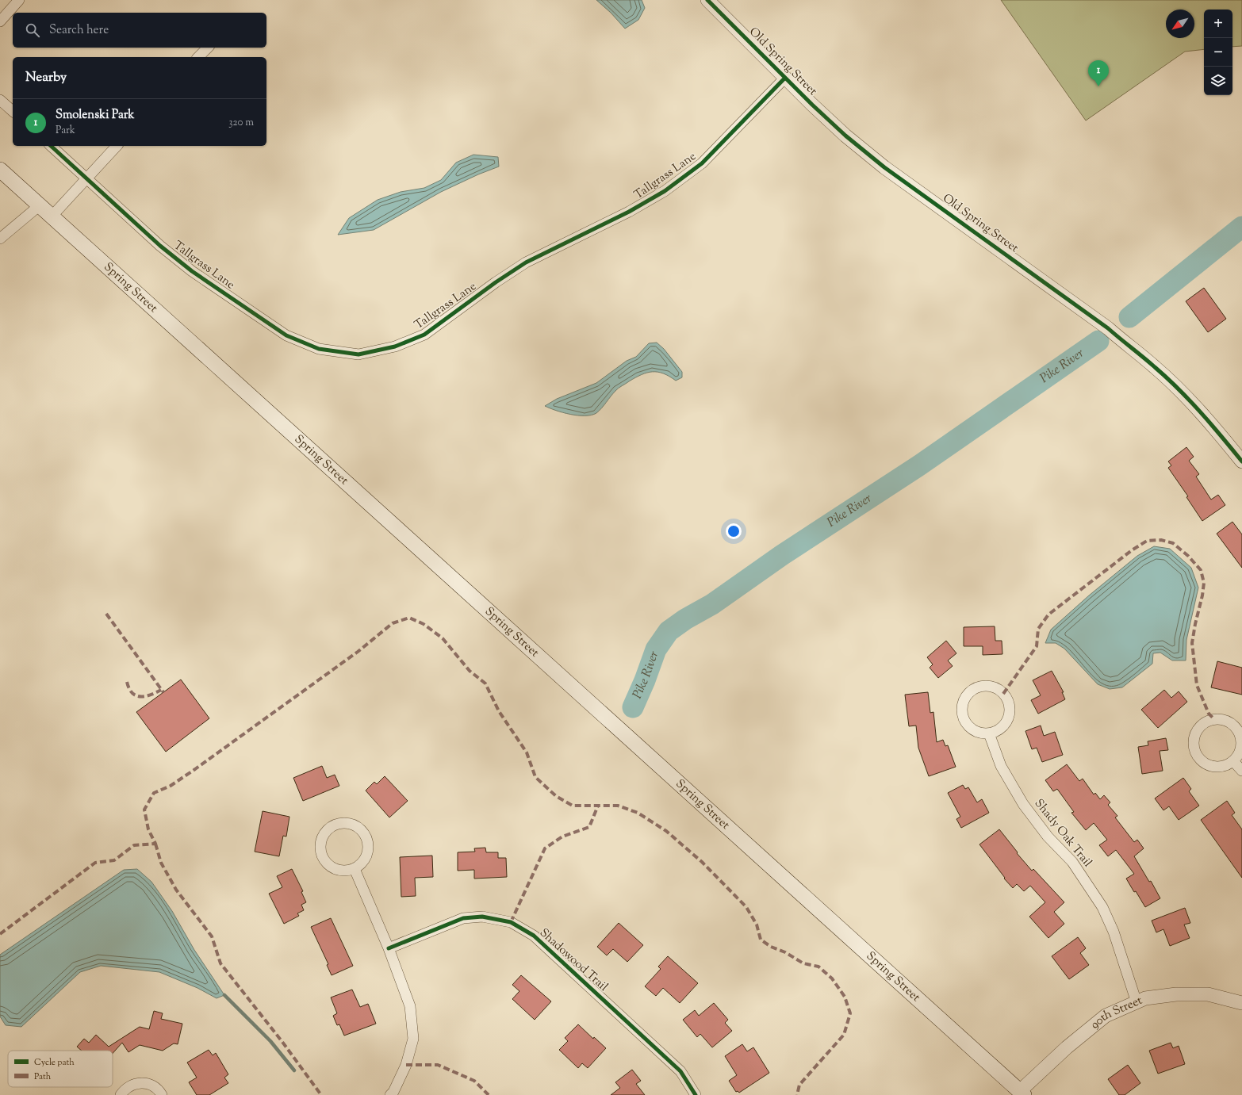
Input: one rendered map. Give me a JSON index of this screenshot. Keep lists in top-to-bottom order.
{
  "streets": {
    "main road": ["Spring Street"],
    "street": [
      "Old Spring Street",
      "Tallgrass Lane",
      "Shady Oak Trail",
      "Shadowood Trail",
      "90th Street"
    ]
  },
  "crossings": [
    ["Old Spring Street", "Tallgrass Lane"],
    ["Spring Street", "90th Street"],
    ["Shady Oak Trail", "90th Street"]
  ],
  "water": ["Pike River"],
  "legend": ["Cycle path", "Path"],
  "north": "bottom left",
  "page": {
    "map_buttons": ["+", "−"],
    "search": "Search here",
    "heading": "Nearby",
    "pins": "1",
    "list": [
      {
        "mark": "1",
        "name": "Smolenski Park",
        "note": "Park",
        "value": "320 m"
      }
    ]
  }
}
